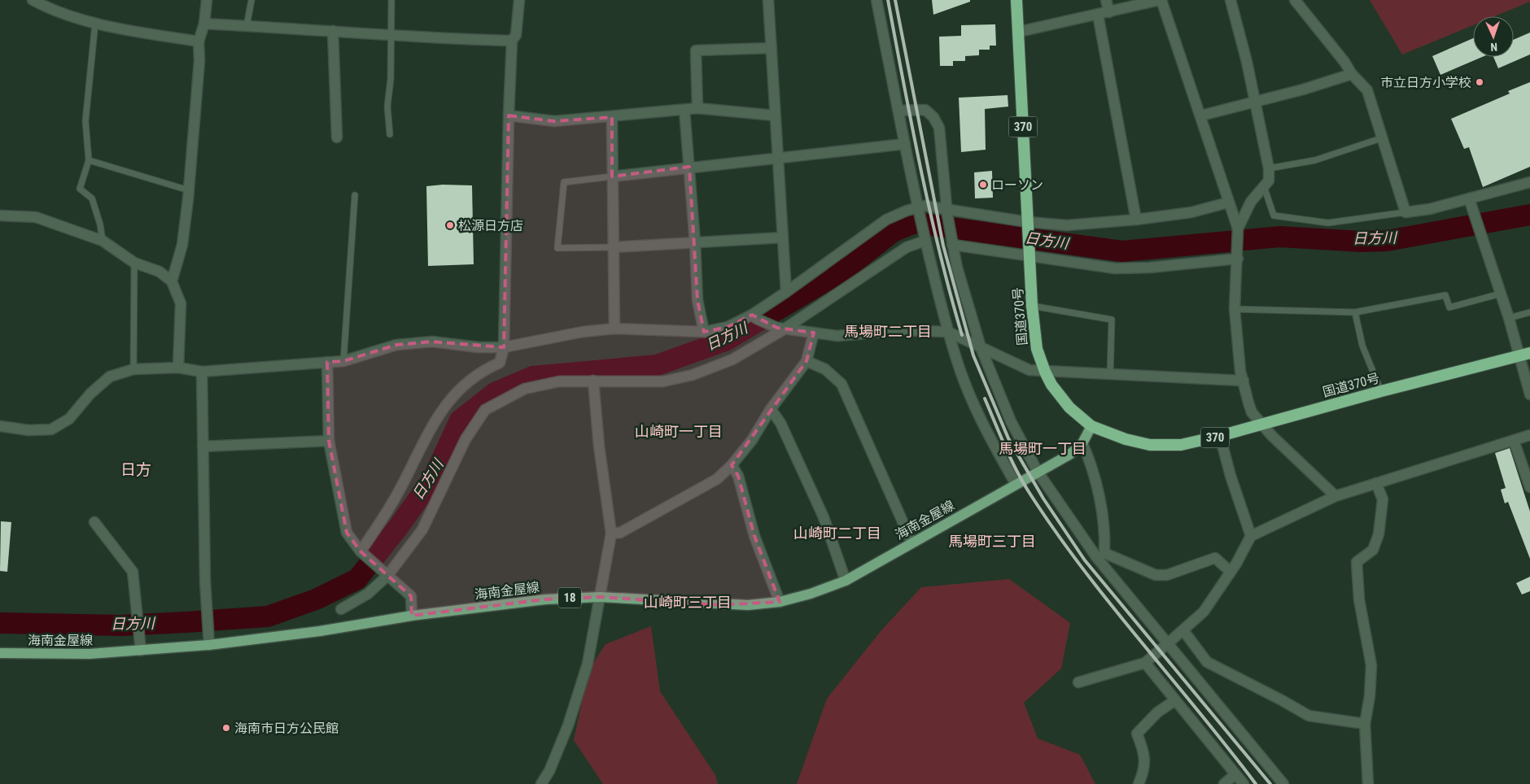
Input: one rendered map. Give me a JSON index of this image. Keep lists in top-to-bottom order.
{
  "streets": {
    "highway": ["370", "国道370号"],
    "main road": ["海南金屋線", "18"]
  },
  "crossings": [
    ["国道370号", "海南金屋線"]
  ],
  "districts": [
    "馬場町二丁目",
    "山崎町一丁目",
    "馬場町一丁目",
    "日方",
    "山崎町二丁目",
    "馬場町三丁目",
    "山崎町三丁目"
  ],
  "water": ["日方川"],
  "places": [
    "市立日方小学校",
    "ローソン",
    "松源日方店",
    "海南市日方公民館"
  ],
  "north": "bottom"
}
